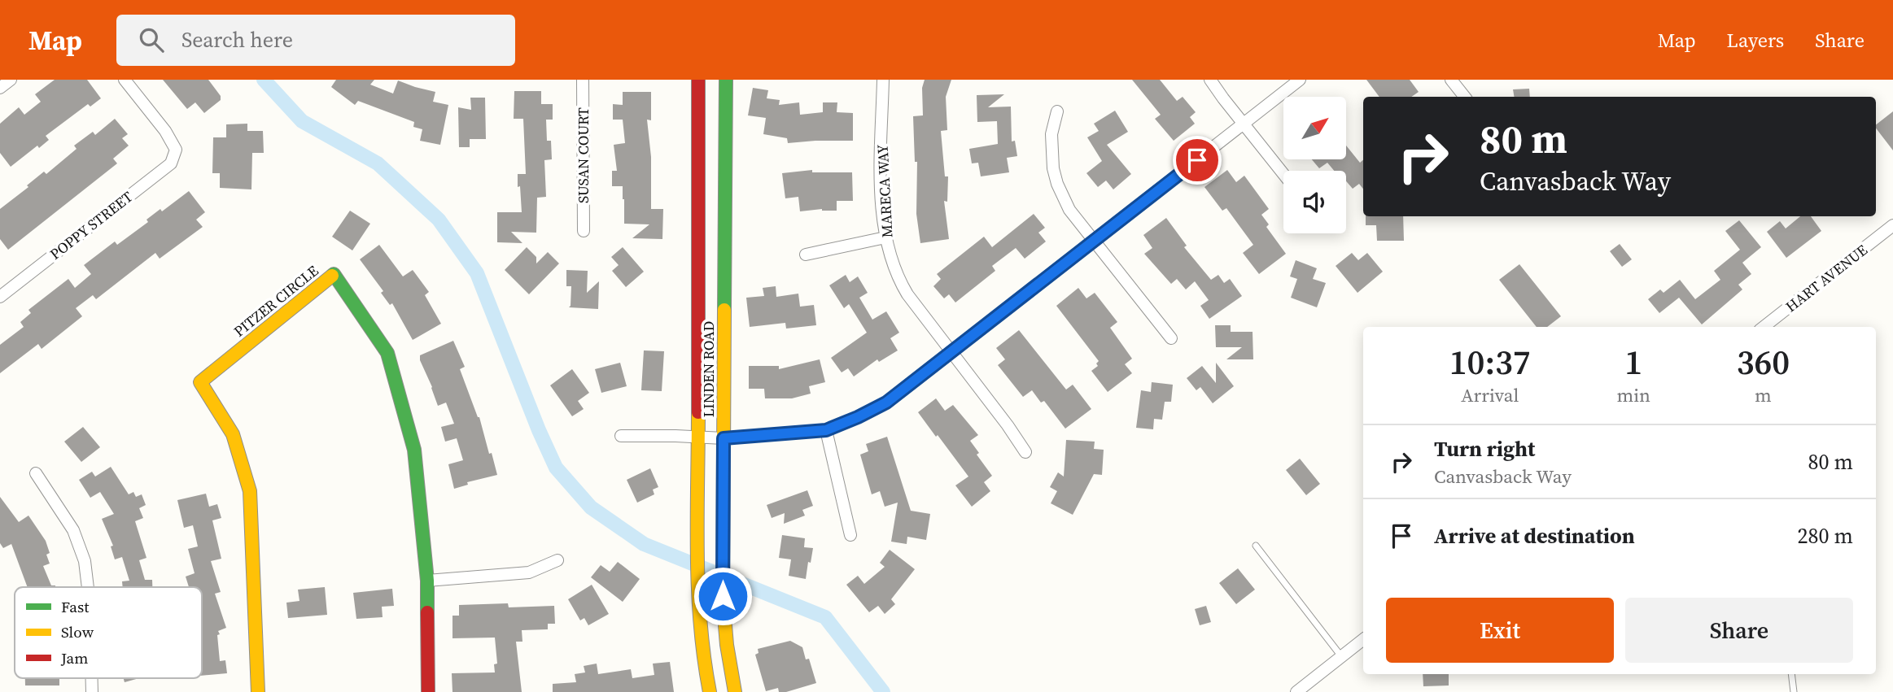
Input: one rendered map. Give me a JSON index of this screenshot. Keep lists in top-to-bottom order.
{
  "streets": {
    "street": [
      "SUSAN COURT",
      "MARECA WAY",
      "POPPY STREET",
      "HART AVENUE",
      "PITZER CIRCLE",
      "LINDEN ROAD"
    ]
  },
  "legend": ["Fast", "Slow", "Jam"],
  "north": "top right",
  "page": {
    "header": "Map",
    "search": "Search here",
    "nav": ["Map", "Layers", "Share"],
    "turn": ["80 m", "Canvasback Way"],
    "eta": [
      "10:37",
      "Arrival",
      "1",
      "min",
      "360",
      "m"
    ],
    "list": [
      {
        "name": "Turn right",
        "note": "Canvasback Way",
        "value": "80 m"
      },
      {
        "name": "Arrive at destination",
        "value": "280 m"
      }
    ],
    "buttons": ["Exit", "Share"]
  }
}
